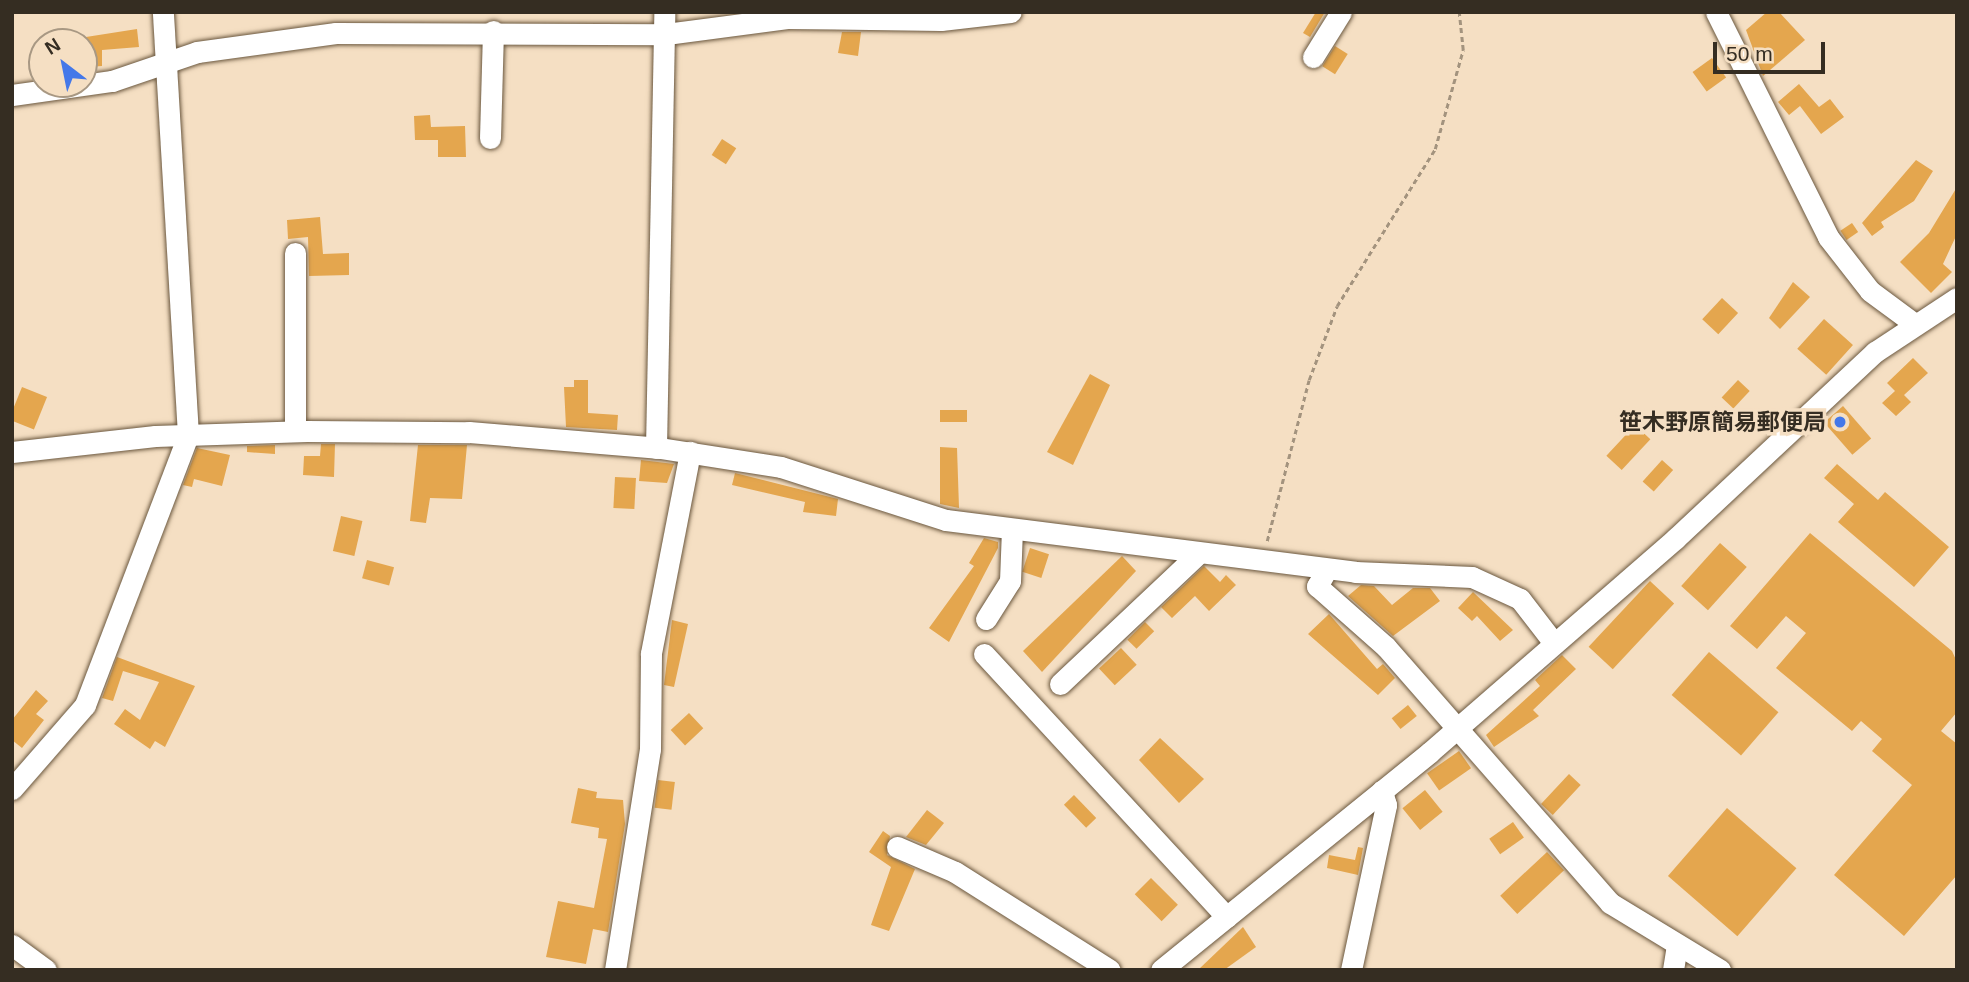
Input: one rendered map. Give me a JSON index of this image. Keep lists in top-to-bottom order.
{
  "places": ["笹木野原簡易郵便局"],
  "scale_bar": "50 m",
  "north": "top left"
}
